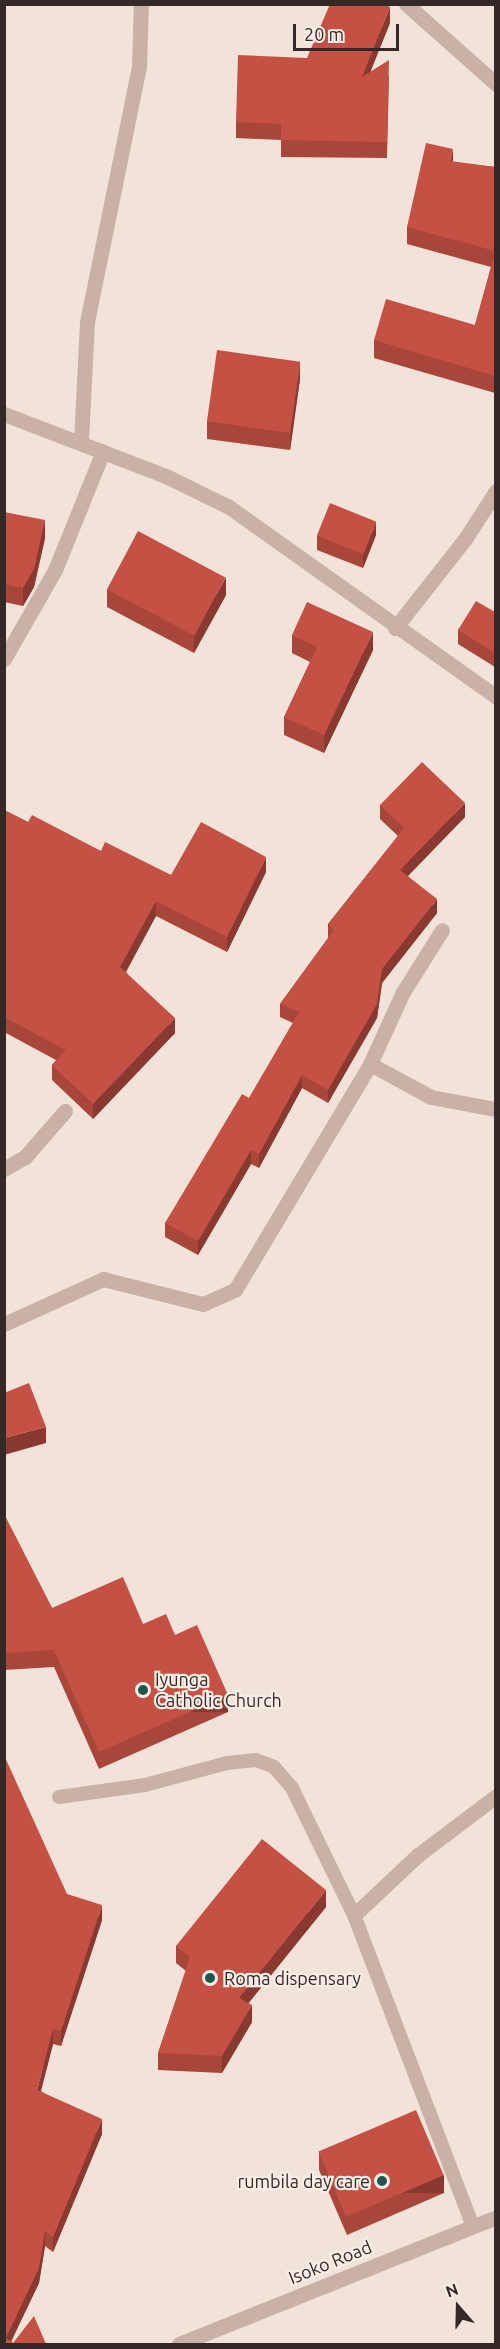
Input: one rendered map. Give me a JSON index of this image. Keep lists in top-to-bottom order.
{
  "streets": {
    "street": ["Isoko Road"]
  },
  "places": ["Iyunga Catholic Church", "Roma dispensary", "rumbila day care"],
  "scale_bar": "20 m",
  "north": "top"
}
